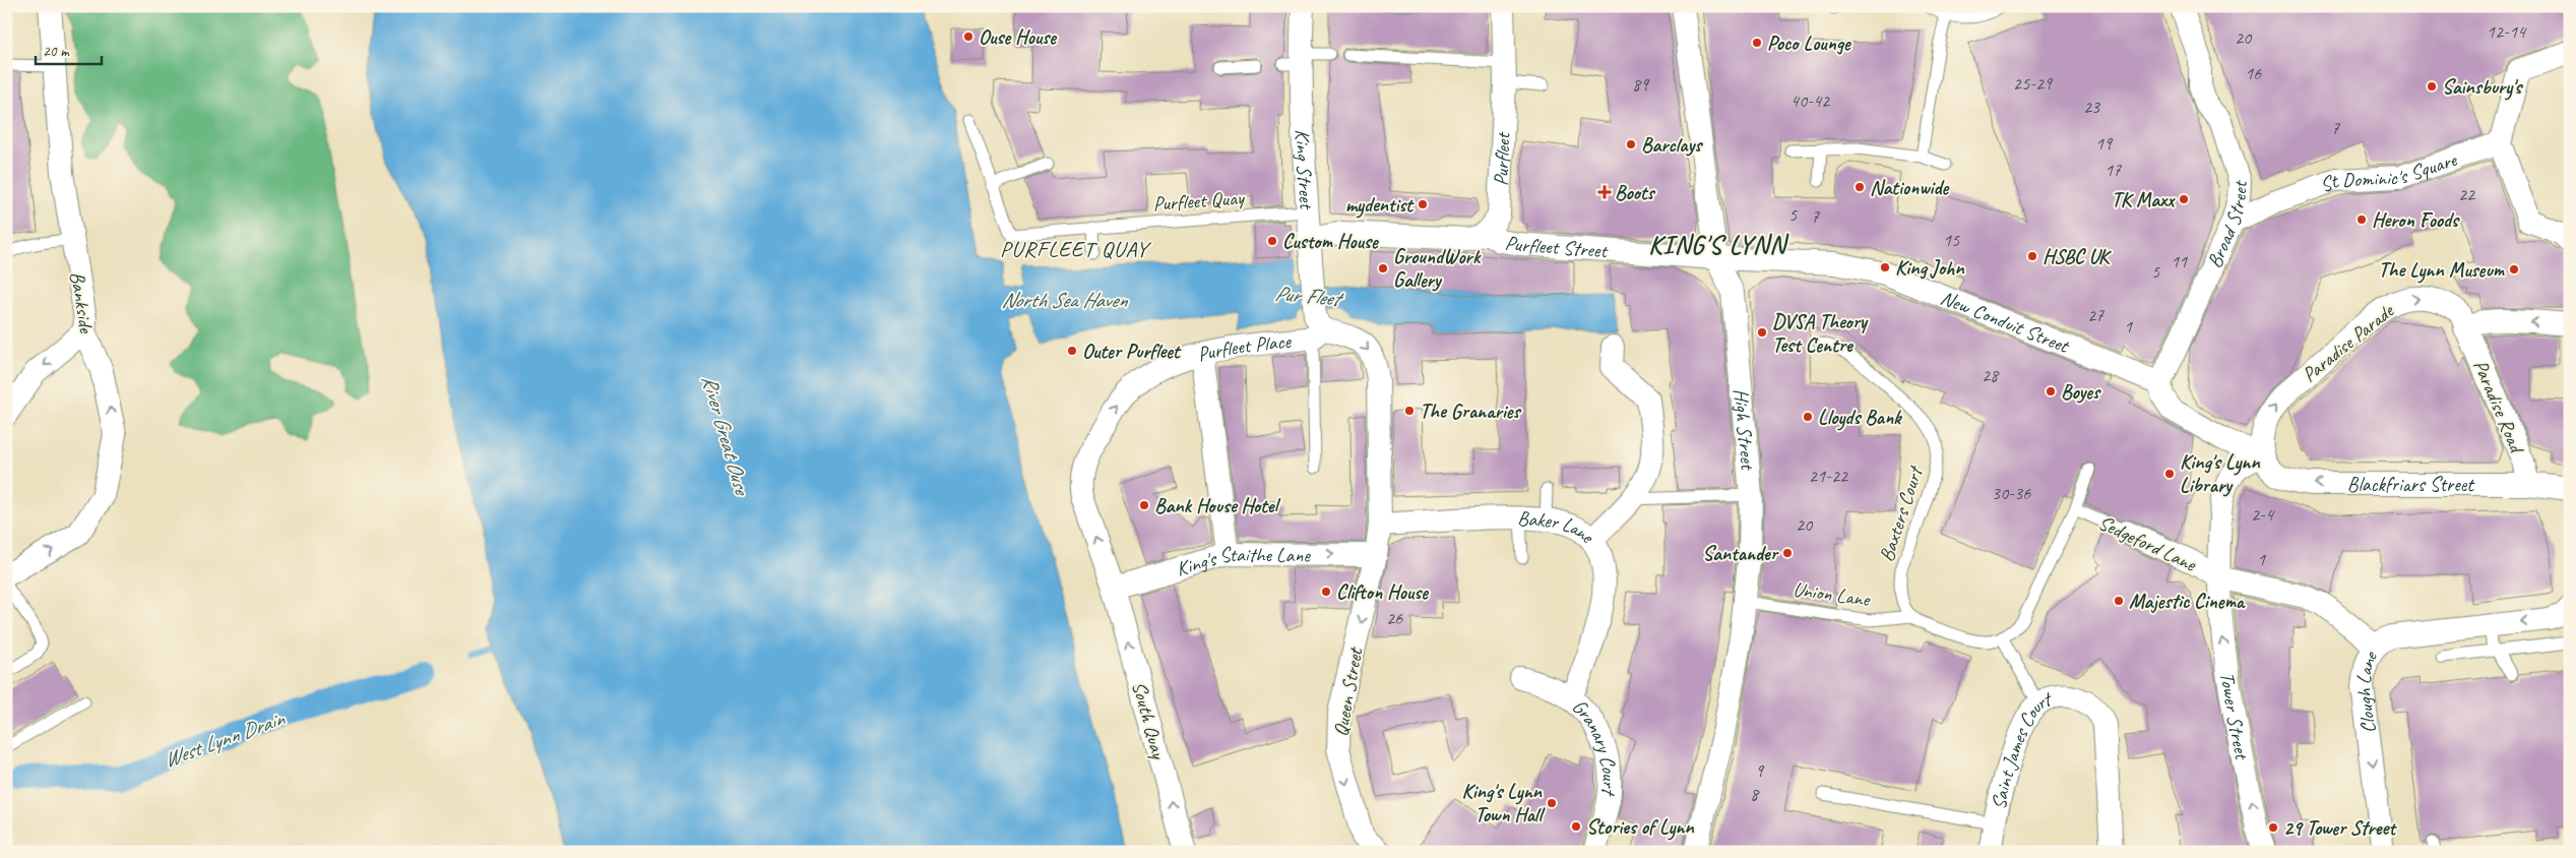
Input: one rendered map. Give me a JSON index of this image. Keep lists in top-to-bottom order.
{
  "streets": {
    "street": [
      "Purfleet",
      "King Street",
      "St Dominic's Square",
      "Broad Street",
      "Purfleet Street",
      "Bankside",
      "New Conduit Street",
      "Paradise Parade",
      "Purfleet Place",
      "Paradise Road",
      "High Street",
      "Blackfriars Street",
      "Baker Lane",
      "Sedgeford Lane",
      "King's Staithe Lane",
      "Queen Street",
      "Clough Lane",
      "Tower Street",
      "South Quay",
      "Granary Court",
      "Saint James Court"
    ],
    "lane": ["Purfleet Quay", "Baxters Court", "Union Lane"]
  },
  "crossings": [
    ["Purfleet", "Purfleet Street"],
    ["King Street", "Purfleet Quay"],
    ["King Street", "Purfleet Street"],
    ["King Street", "Purfleet Place"],
    ["St Dominic's Square", "Broad Street"],
    ["Broad Street", "New Conduit Street"],
    ["Purfleet Street", "New Conduit Street"],
    ["Purfleet Street", "High Street"],
    ["New Conduit Street", "High Street"],
    ["Paradise Parade", "Paradise Road"],
    ["Paradise Parade", "Blackfriars Street"],
    ["Paradise Parade", "Tower Street"],
    ["Purfleet Place", "Baker Lane"],
    ["Purfleet Place", "King's Staithe Lane"],
    ["Purfleet Place", "Queen Street"],
    ["Purfleet Place", "South Quay"],
    ["Paradise Road", "Blackfriars Street"],
    ["High Street", "Union Lane"],
    ["Blackfriars Street", "Tower Street"],
    ["Baxters Court", "Union Lane"],
    ["Baker Lane", "Granary Court"],
    ["Sedgeford Lane", "Clough Lane"],
    ["Sedgeford Lane", "Tower Street"],
    ["King's Staithe Lane", "Queen Street"],
    ["King's Staithe Lane", "South Quay"]
  ],
  "one_way": [
    "Bankside",
    "Blackfriars Street",
    "King's Staithe Lane",
    "Queen Street",
    "Tower Street",
    "South Quay"
  ],
  "districts": ["KING'S LYNN", "PURFLEET QUAY"],
  "water": [
    "Pur Fleet",
    "North Sea Haven",
    "River Great Ouse",
    "West Lynn Drain"
  ],
  "places": {
    "other": [
      "Ouse House",
      "Poco Lounge",
      "Sainsbury's",
      "Barclays",
      "Nationwide",
      "TK Maxx",
      "mydentist",
      "Heron Foods",
      "Custom House",
      "HSBC UK",
      "King John",
      "GroundWork Gallery",
      "The Lynn Museum",
      "DVSA Theory Test Centre",
      "Outer Purfleet",
      "Boyes",
      "The Granaries",
      "Lloyds Bank",
      "King's Lynn Library",
      "Bank House Hotel",
      "Santander",
      "Clifton House",
      "Majestic Cinema",
      "King's Lynn Town Hall",
      "Stories of Lynn",
      "29 Tower Street"
    ],
    "health": ["Boots"]
  },
  "house_numbers": [
    "12-14",
    "20",
    "16",
    "25-29",
    "89",
    "40-42",
    "23",
    "7",
    "19",
    "17",
    "22",
    "5",
    "7",
    "15",
    "11",
    "5",
    "27",
    "1",
    "28",
    "21-22",
    "30-36",
    "2-4",
    "20",
    "1",
    "26",
    "9",
    "8"
  ],
  "scale_bar": "20 m"
}
